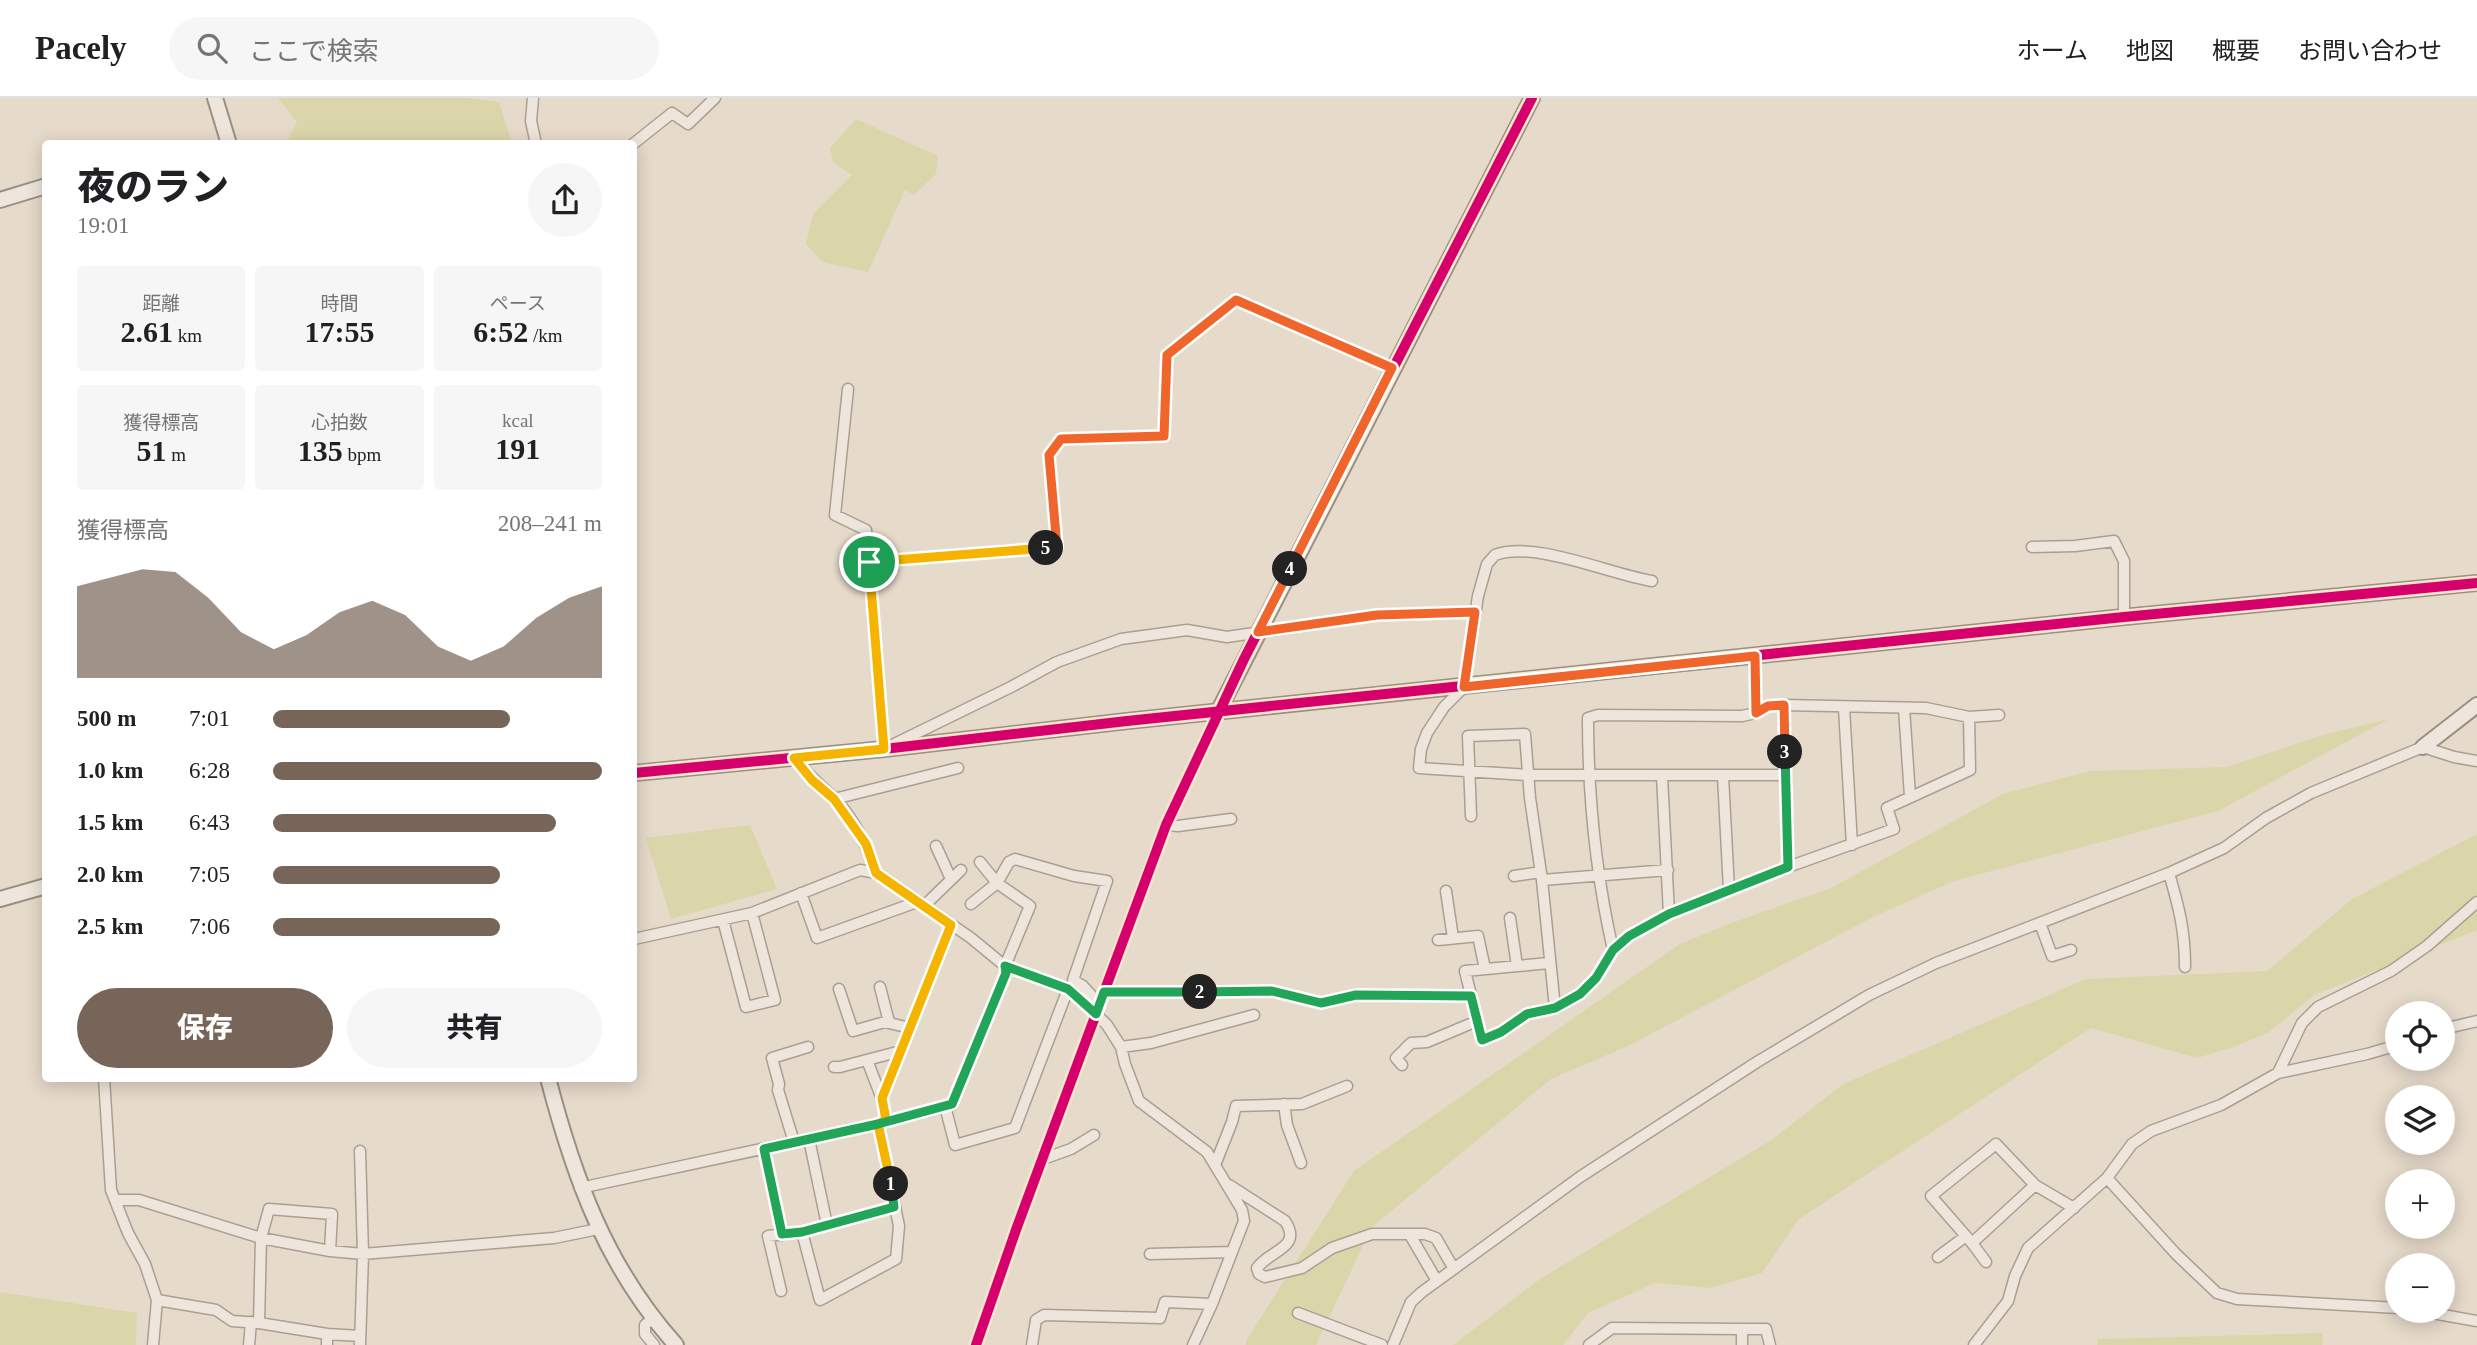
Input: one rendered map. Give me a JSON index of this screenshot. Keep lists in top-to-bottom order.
{
  "page": {
    "header": "Pacely",
    "search": "ここで検索",
    "nav": [
      "ホーム",
      "地図",
      "概要",
      "お問い合わせ"
    ],
    "heading": ["夜のラン", "19:01"],
    "stats": [
      ["距離", "2.61 km"],
      ["時間", "17:55"],
      ["ペース", "6:52 /km"],
      ["獲得標高", "51 m"],
      ["心拍数", "135 bpm"],
      ["kcal", "191"]
    ],
    "chart": ["獲得標高", "208–241 m"],
    "pins": [
      "5",
      "4",
      "3",
      "2",
      "1"
    ],
    "list": [
      {
        "name": "500 m",
        "note": "7:01"
      },
      {
        "name": "1.0 km",
        "note": "6:28"
      },
      {
        "name": "1.5 km",
        "note": "6:43"
      },
      {
        "name": "2.0 km",
        "note": "7:05"
      },
      {
        "name": "2.5 km",
        "note": "7:06"
      }
    ],
    "buttons": ["保存", "共有"],
    "map_buttons": ["+", "−"]
  }
}
